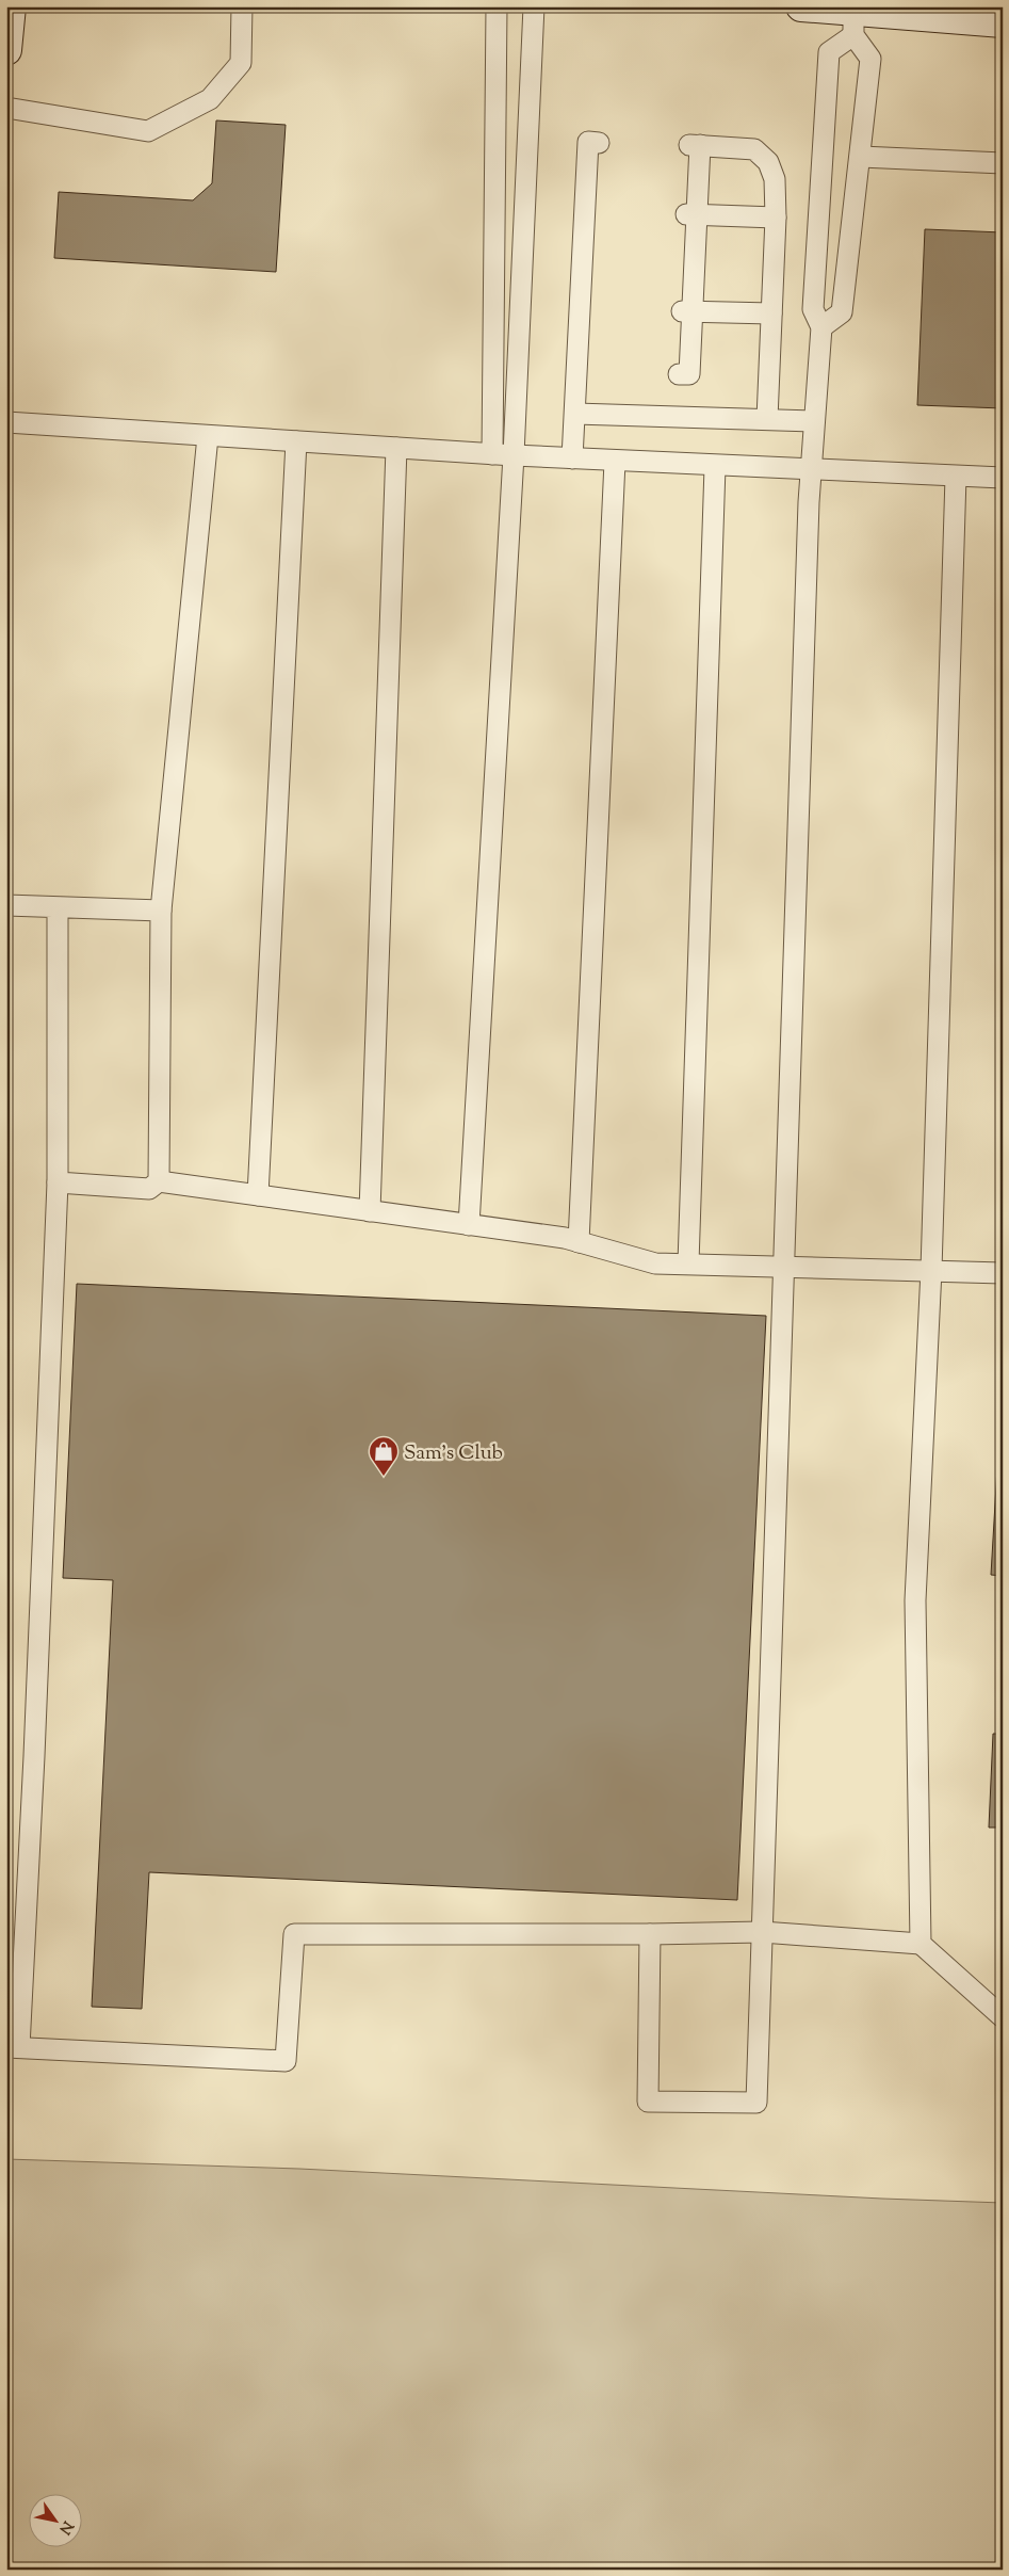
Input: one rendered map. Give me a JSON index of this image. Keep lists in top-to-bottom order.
{
  "places": {
    "shop": ["Sam's Club"]
  },
  "north": "bottom right"
}
